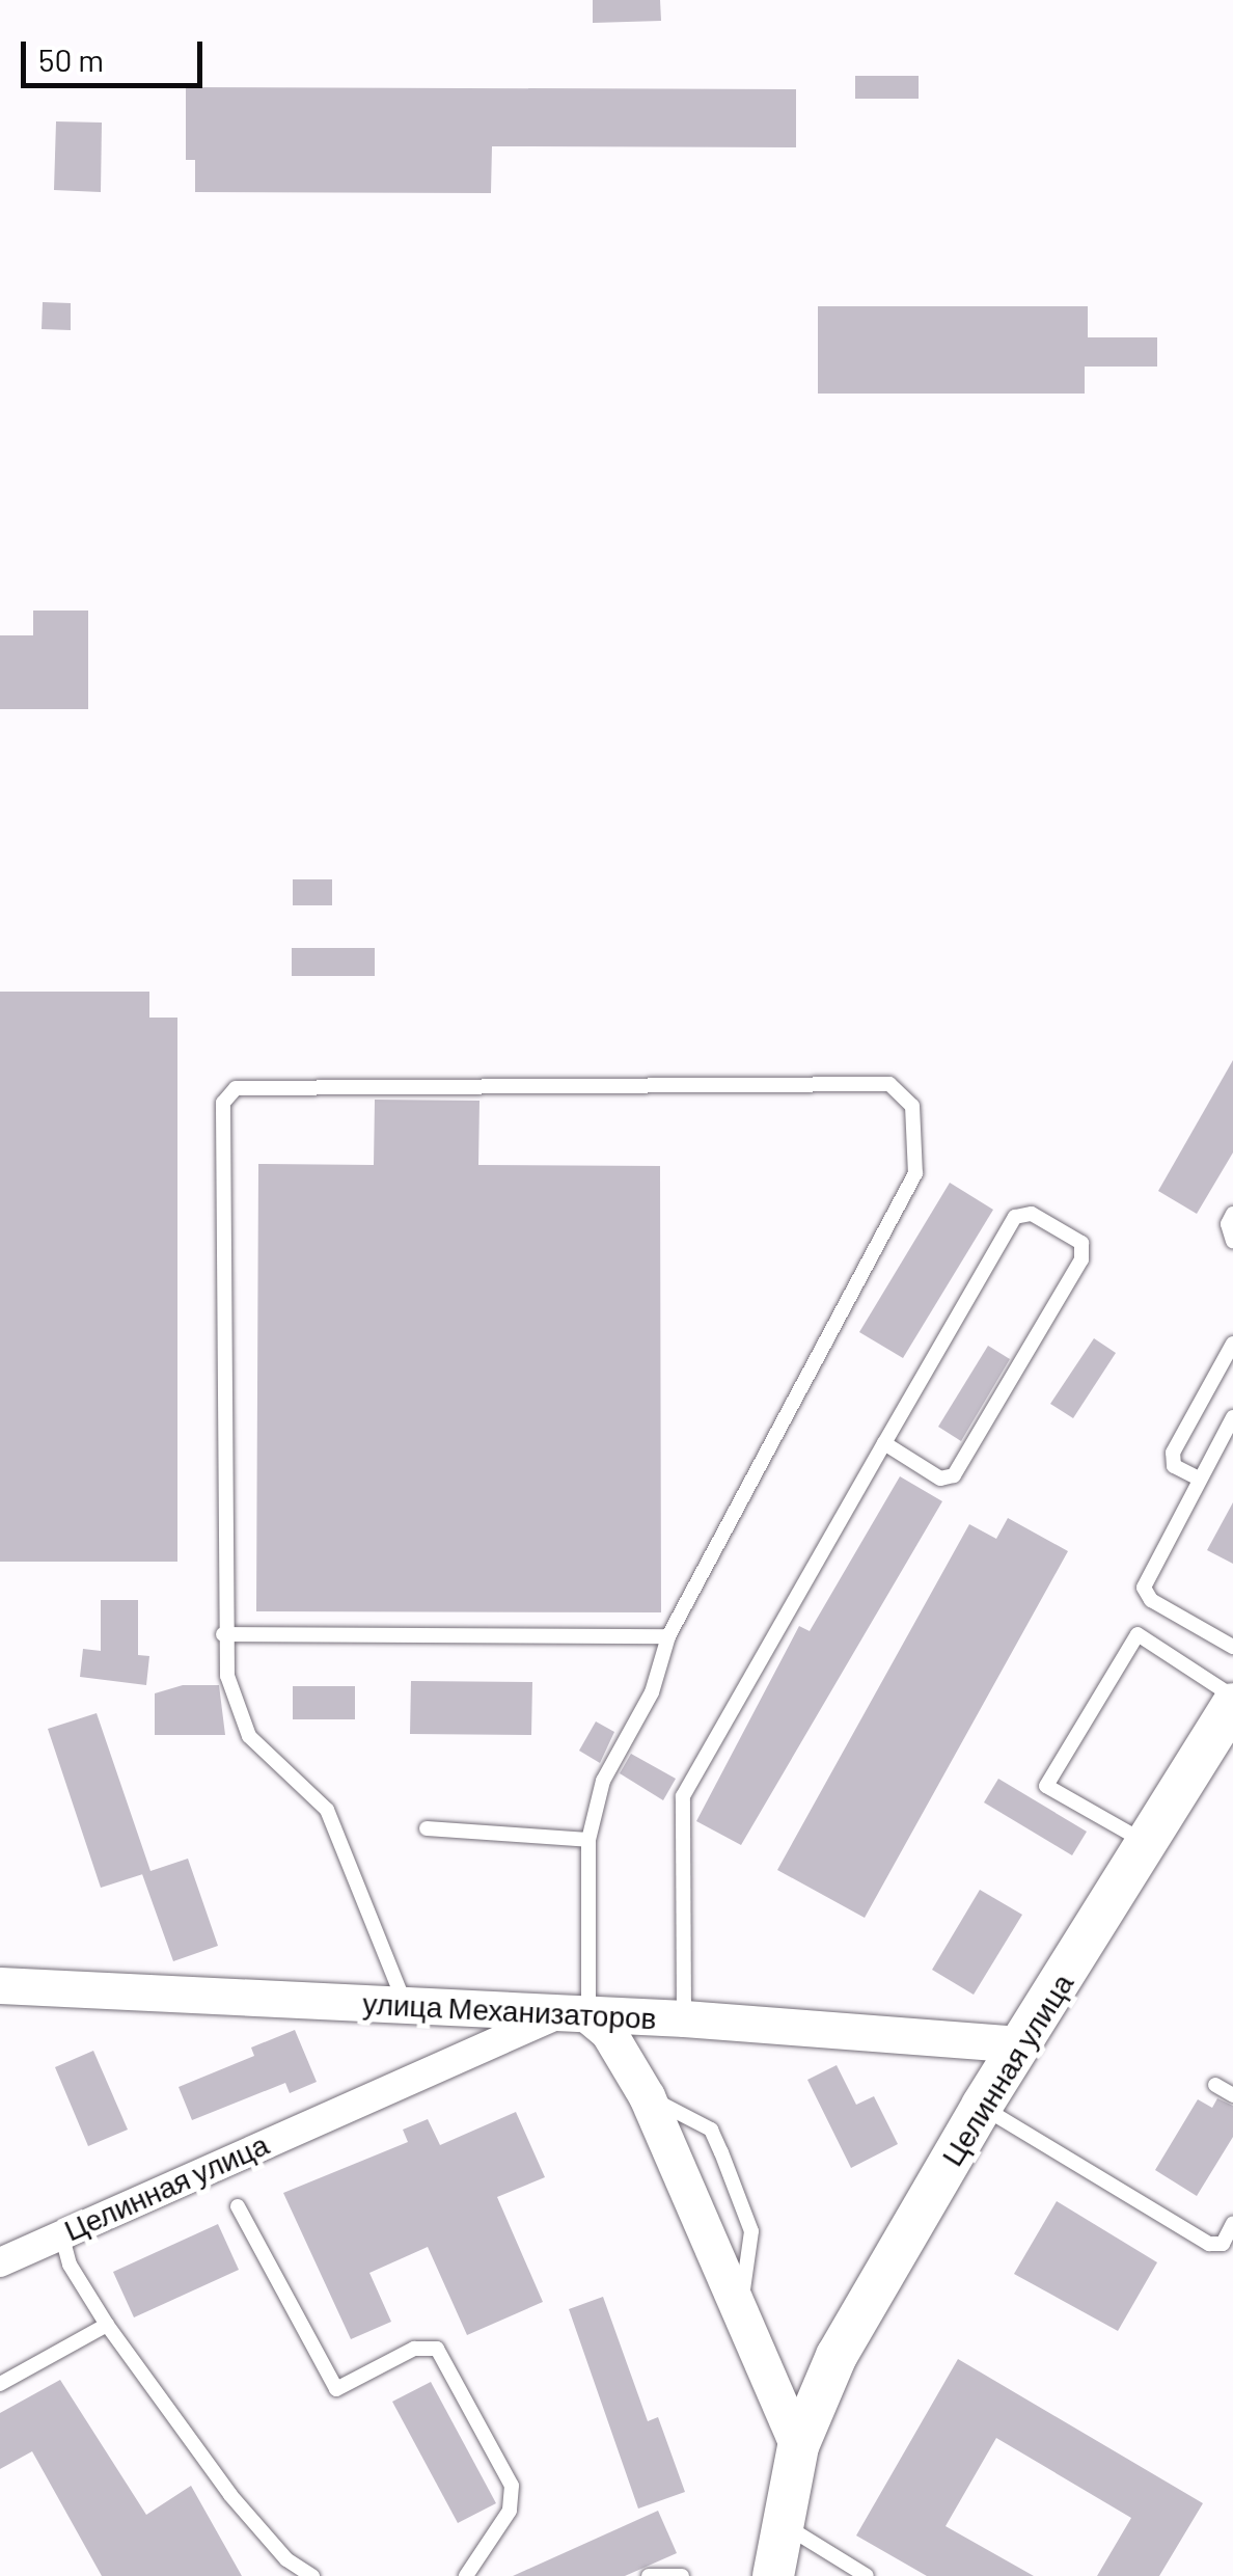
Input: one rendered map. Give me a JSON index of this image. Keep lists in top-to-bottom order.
{
  "streets": {
    "main road": ["Целинная улица"],
    "street": ["улица Механизаторов"]
  },
  "crossings": [
    ["улица Механизаторов", "Целинная улица"]
  ],
  "scale_bar": "50 m"
}
